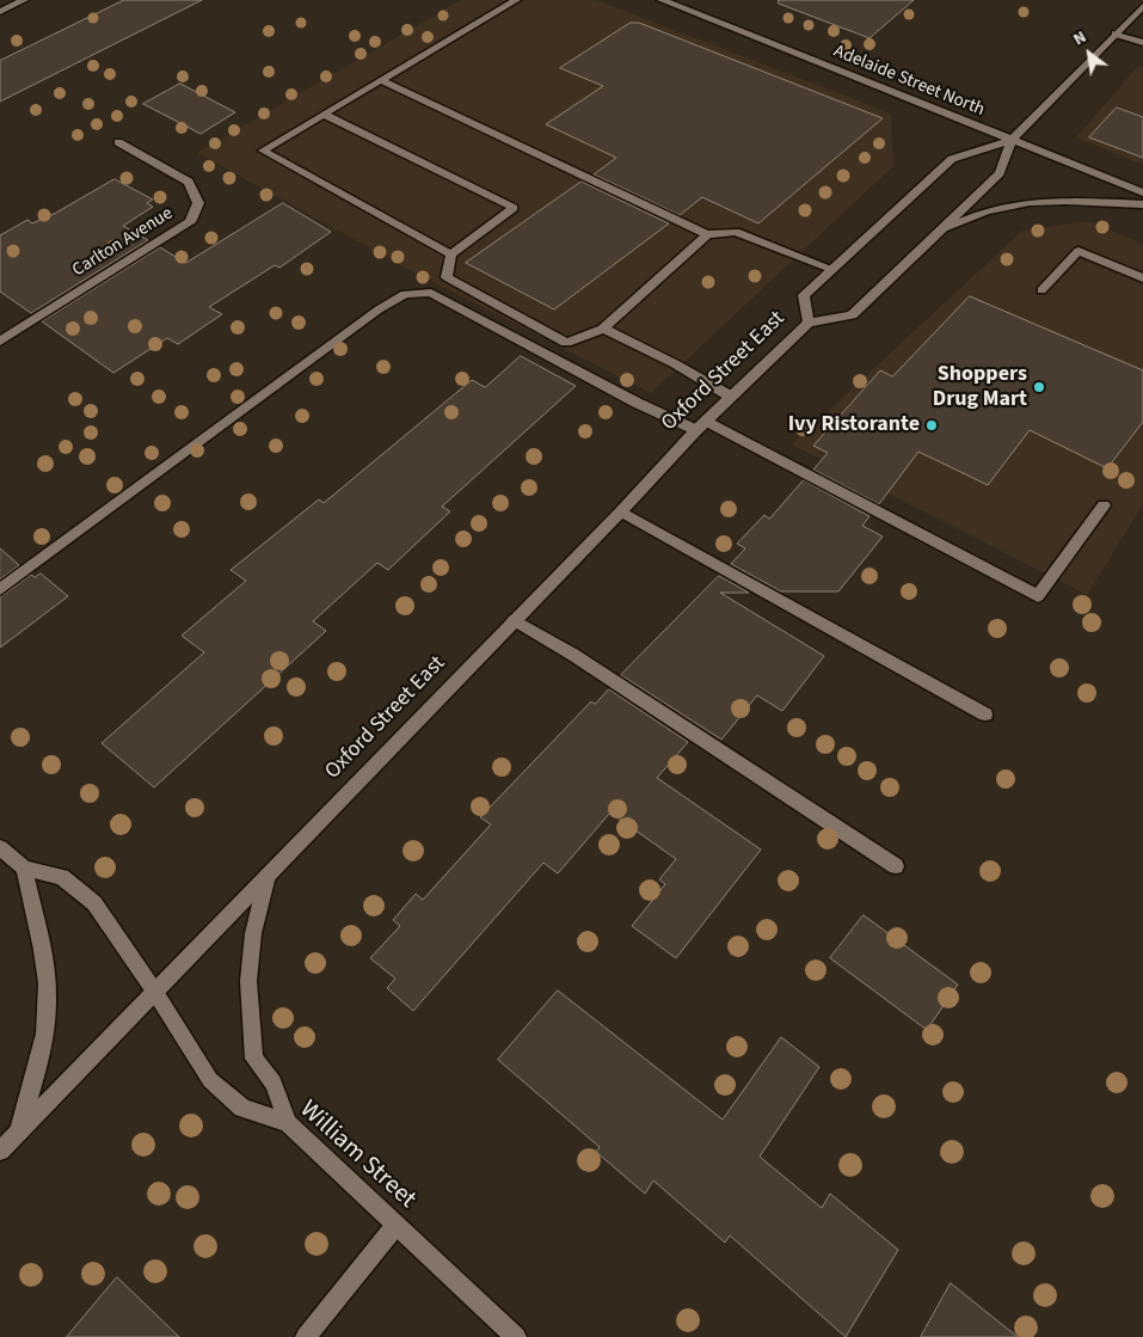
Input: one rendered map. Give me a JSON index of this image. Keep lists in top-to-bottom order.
{
  "streets": {
    "main road": [
      "Adelaide Street North",
      "Carlton Avenue",
      "Oxford Street East",
      "William Street"
    ]
  },
  "crossings": [
    ["Adelaide Street North", "Oxford Street East"],
    ["Oxford Street East", "William Street"]
  ],
  "places": ["Shoppers Drug Mart", "Ivy Ristorante"],
  "north": "top left"
}
